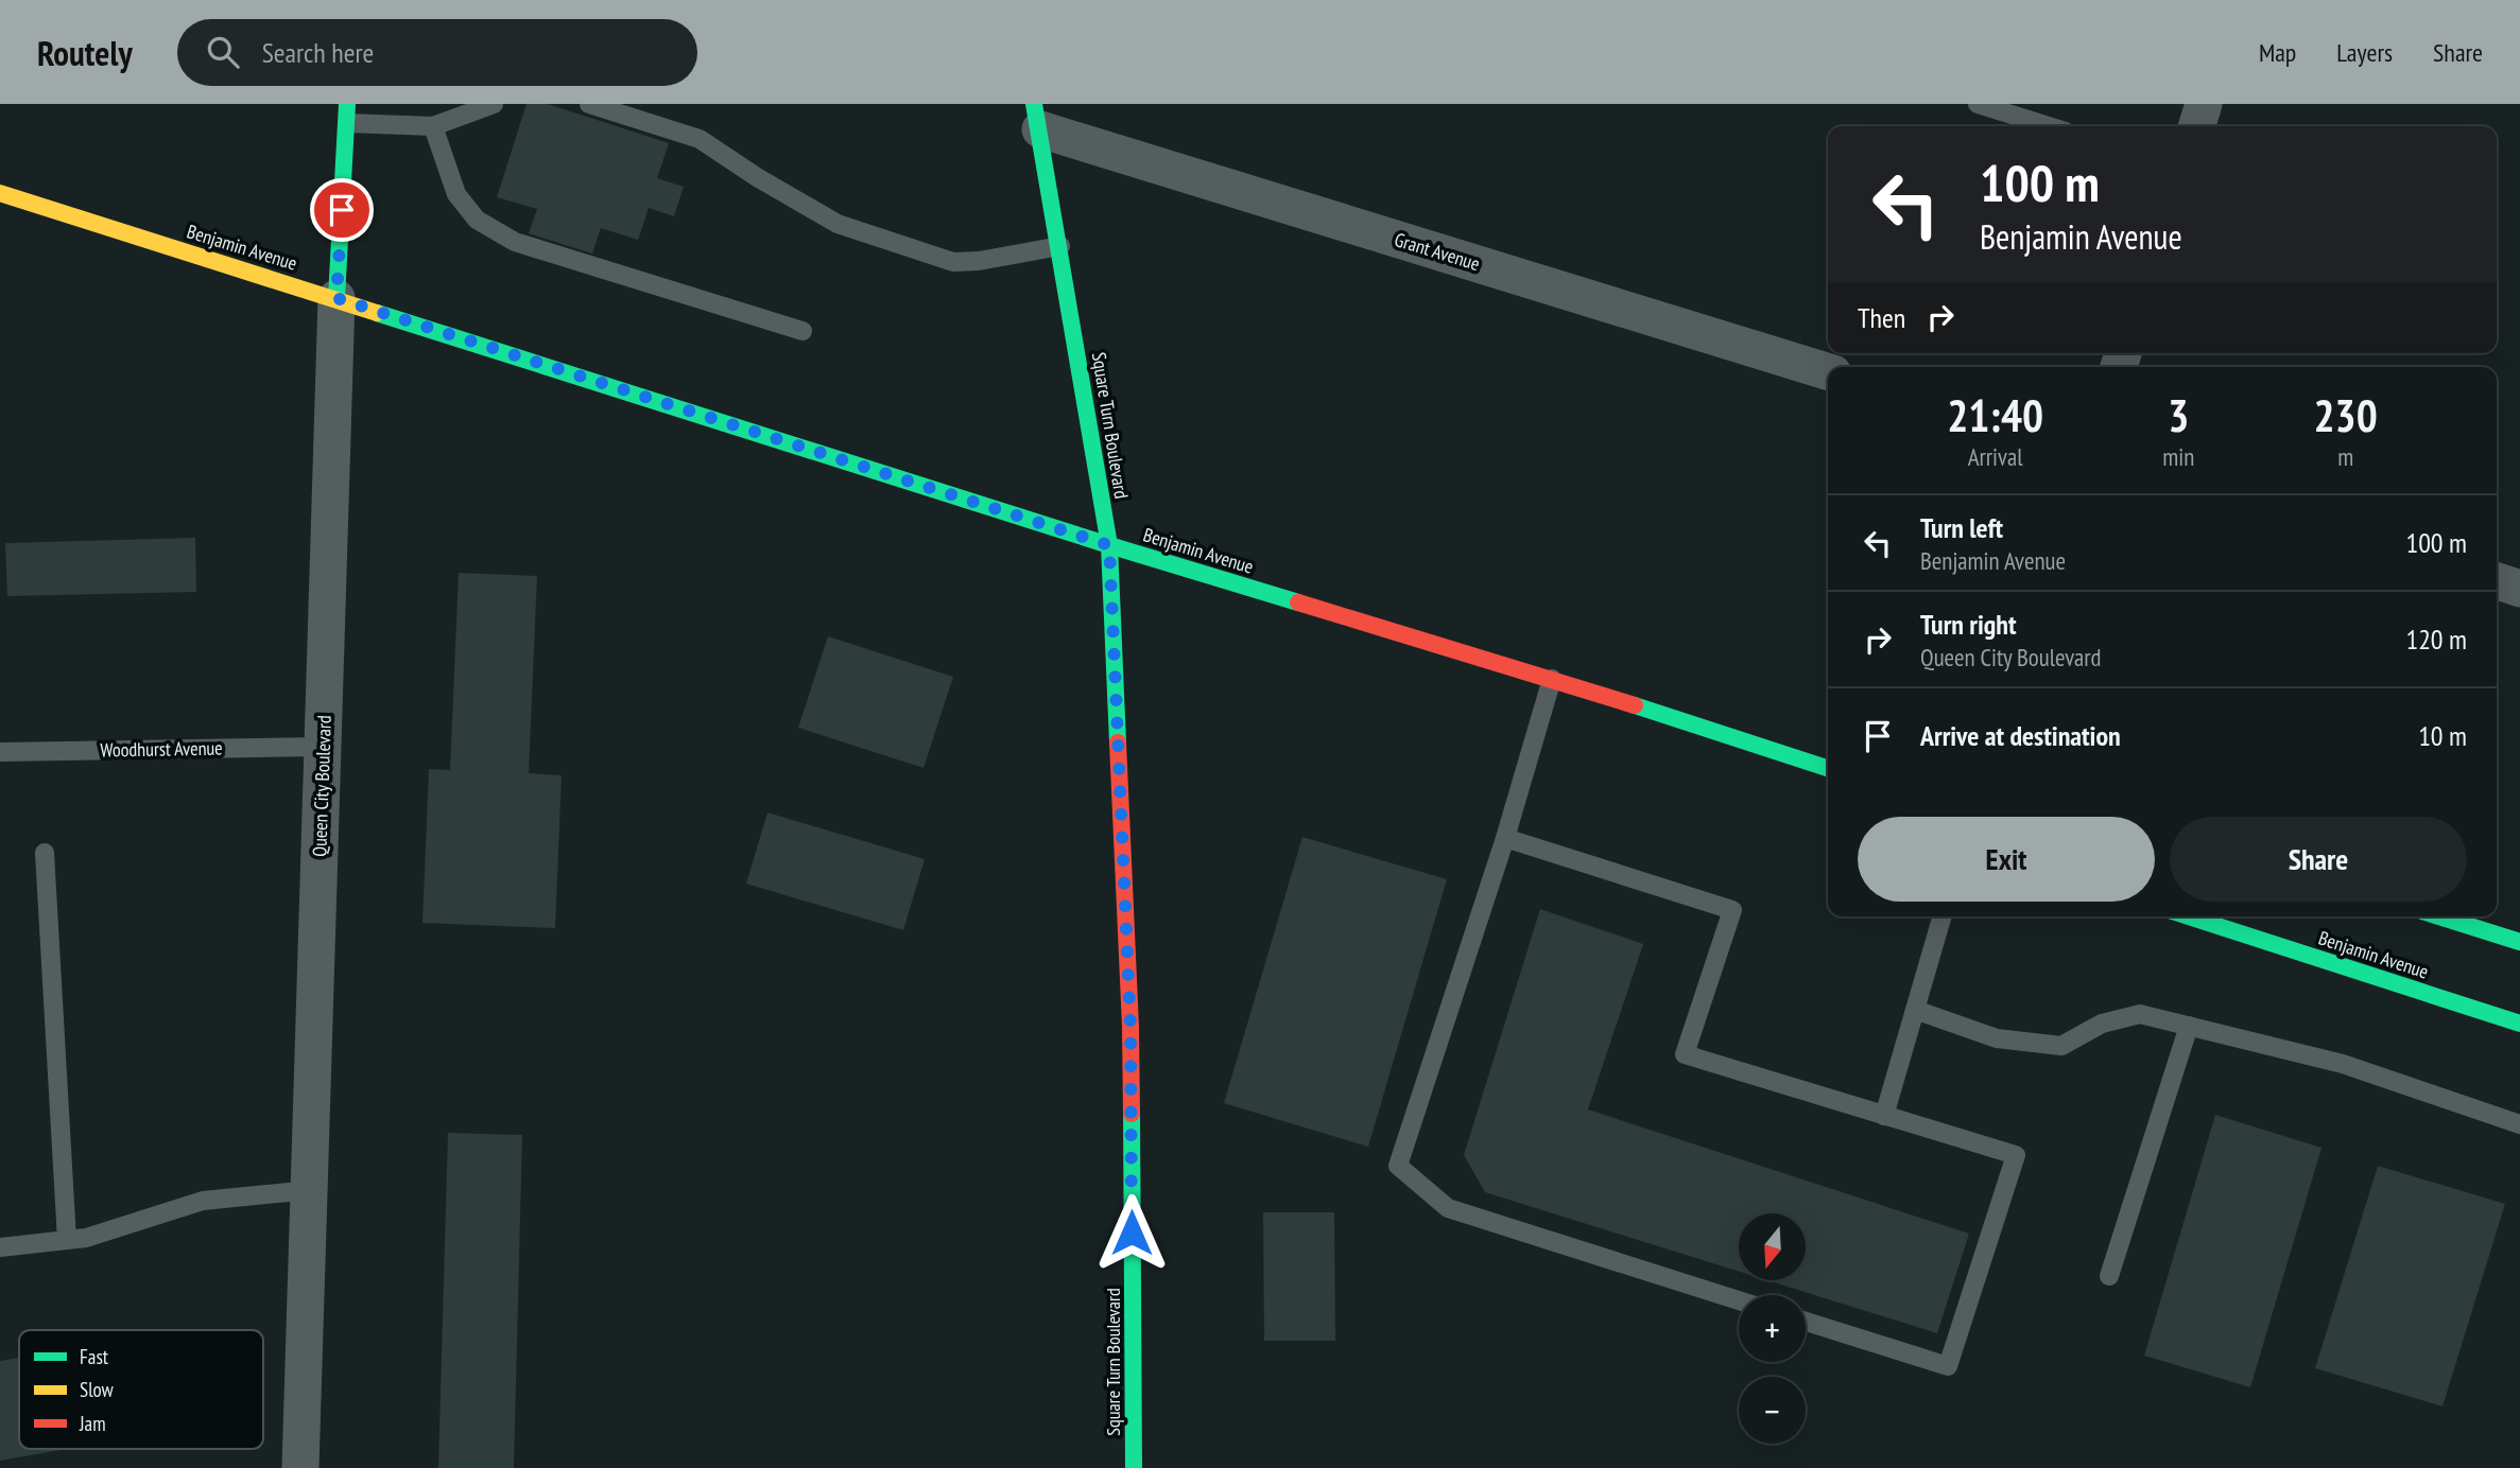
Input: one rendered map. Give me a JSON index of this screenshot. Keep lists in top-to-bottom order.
{
  "streets": {
    "main road": ["Benjamin Avenue", "Square Turn Boulevard", "Queen City Boulevard"],
    "street": ["Grant Avenue"],
    "lane": ["Woodhurst Avenue"]
  },
  "crossings": [
    ["Benjamin Avenue", "Square Turn Boulevard"],
    ["Benjamin Avenue", "Queen City Boulevard"],
    ["Grant Avenue", "Square Turn Boulevard"],
    ["Woodhurst Avenue", "Queen City Boulevard"]
  ],
  "legend": ["Fast", "Slow", "Jam"],
  "north": "bottom",
  "page": {
    "header": "Routely",
    "search": "Search here",
    "nav": ["Map", "Layers", "Share"],
    "turn": ["100 m", "Benjamin Avenue"],
    "then": "Then",
    "eta": [
      "21:40",
      "Arrival",
      "3",
      "min",
      "230",
      "m"
    ],
    "list": [
      {
        "name": "Turn left",
        "note": "Benjamin Avenue",
        "value": "100 m"
      },
      {
        "name": "Turn right",
        "note": "Queen City Boulevard",
        "value": "120 m"
      },
      {
        "name": "Arrive at destination",
        "value": "10 m"
      }
    ],
    "buttons": ["Exit", "Share"],
    "map_buttons": ["+", "−"]
  }
}
